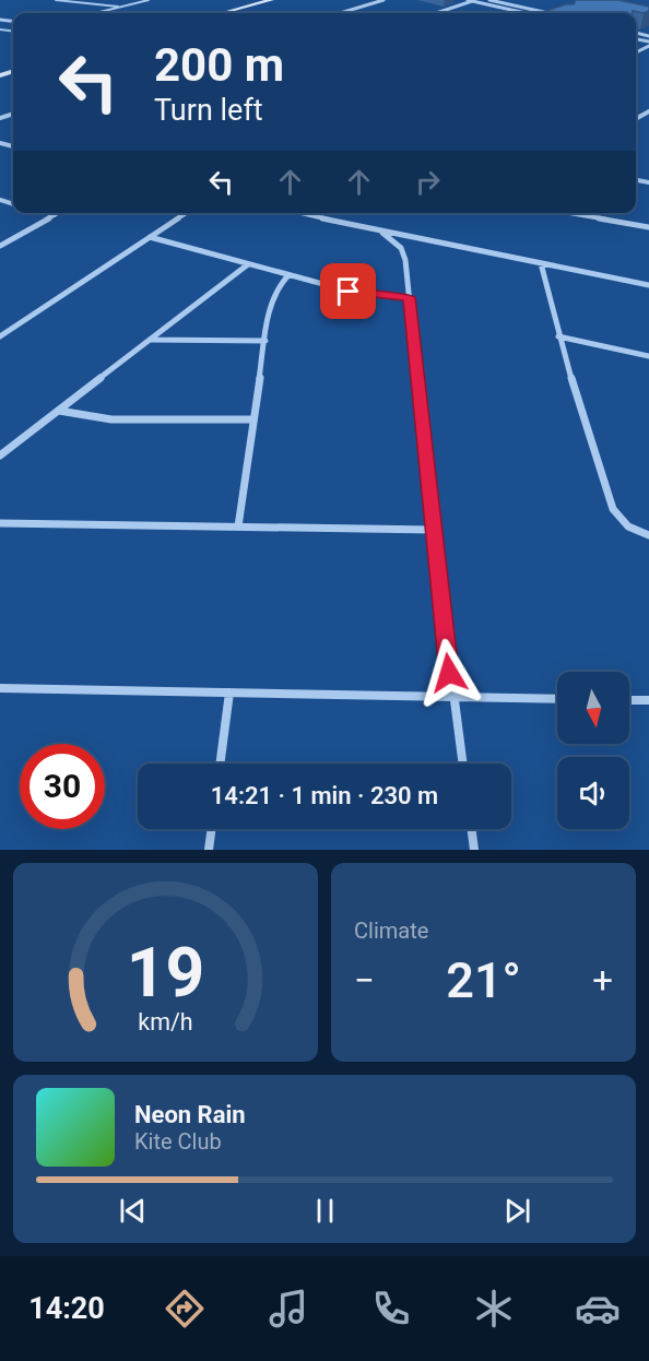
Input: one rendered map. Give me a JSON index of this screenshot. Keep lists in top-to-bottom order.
{
  "north": "bottom",
  "page": {
    "turn": ["200 m", "Turn left"],
    "limit": "30",
    "trip": "14:21 · 1 min · 230 m",
    "tile": "Climate",
    "heat": ["−", "21°", "+"],
    "song": ["Neon Rain", "Kite Club"],
    "tabs": "14:20",
    "gauge": ["19", "km/h"]
  }
}
